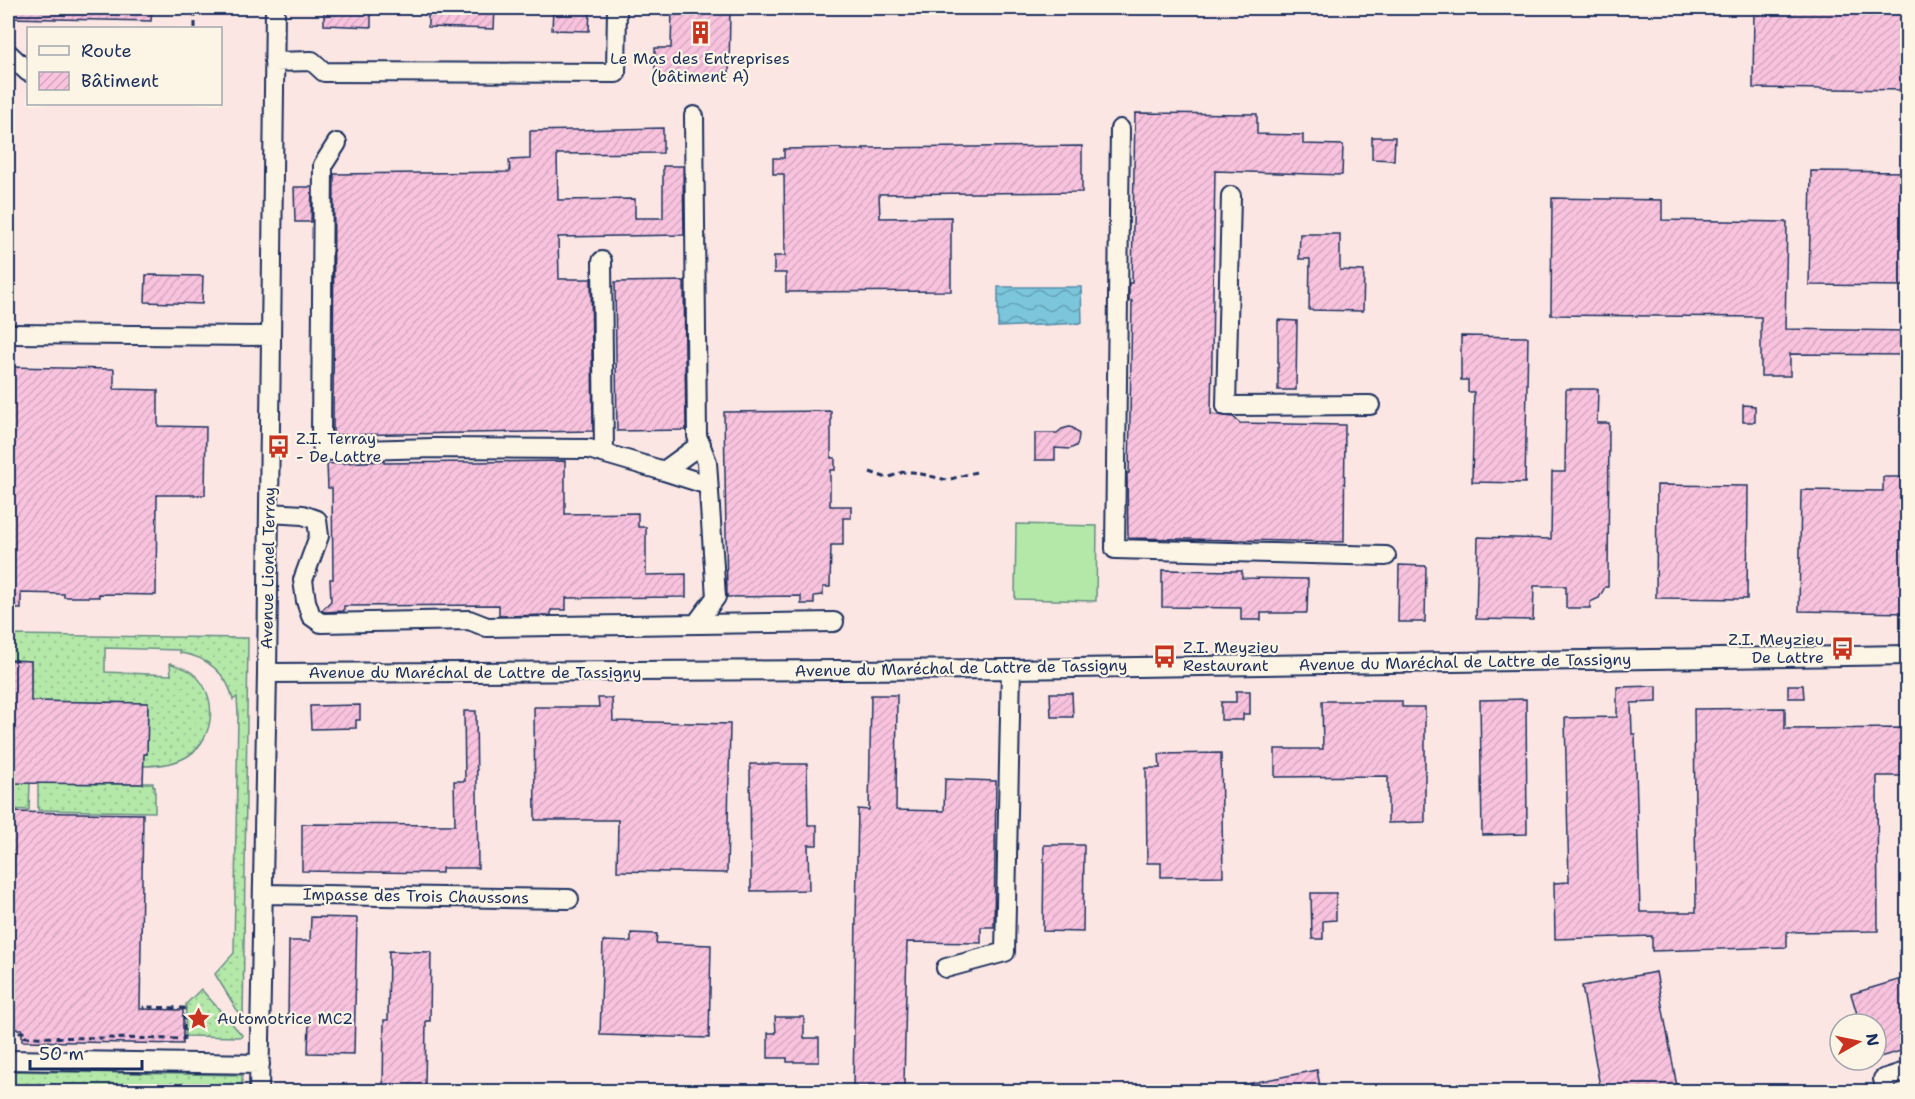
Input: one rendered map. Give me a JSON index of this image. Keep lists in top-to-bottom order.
{
  "streets": {
    "street": ["Avenue Lionel Terray", "Avenue du Maréchal de Lattre de Tassigny", "Impasse des Trois Chaussons"]
  },
  "crossings": [
    ["Avenue Lionel Terray", "Avenue du Maréchal de Lattre de Tassigny"],
    ["Avenue Lionel Terray", "Impasse des Trois Chaussons"]
  ],
  "places": {
    "building": ["Le Mas des Entreprises (bâtiment A)"],
    "bus stop": ["Z.I. Terray - De Lattre", "Z.I. Meyzieu De Lattre", "Z.I. Meyzieu Restaurant"],
    "place": ["Automotrice MC2"]
  },
  "legend": ["Route", "Bâtiment"],
  "scale_bar": "50 m",
  "north": "right"
}
